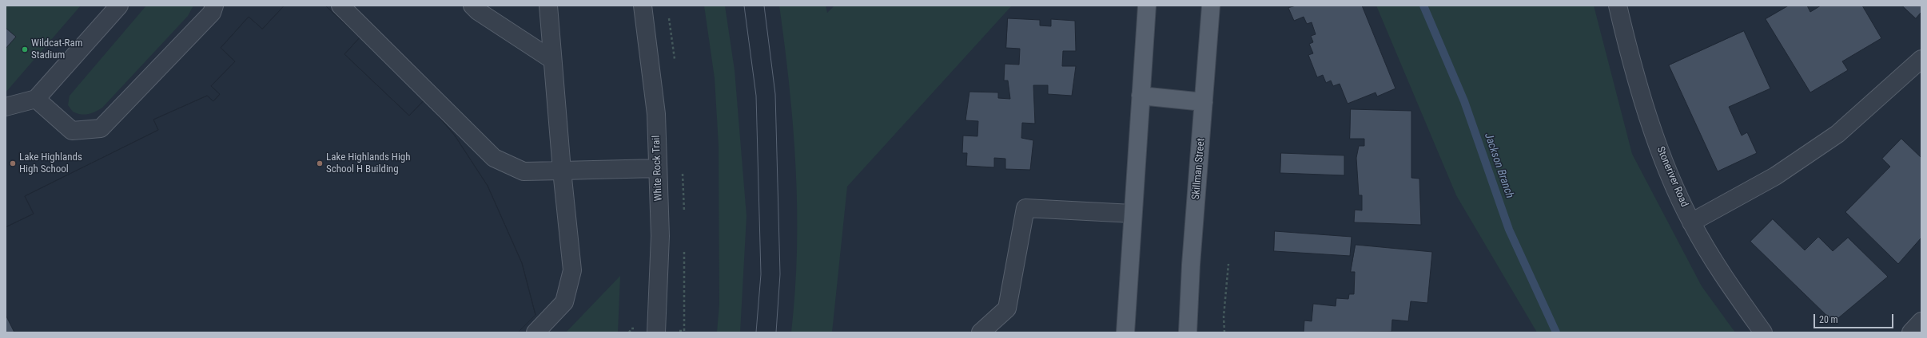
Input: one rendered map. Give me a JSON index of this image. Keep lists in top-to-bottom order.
{
  "streets": {
    "main road": ["Skillman Street"],
    "street": ["White Rock Trail", "Stoneriver Road"]
  },
  "water": ["Jackson Branch"],
  "places": ["Wildcat-Ram Stadium", "Lake Highlands High School", "Lake Highlands High School H Building"],
  "scale_bar": "20 m"
}
